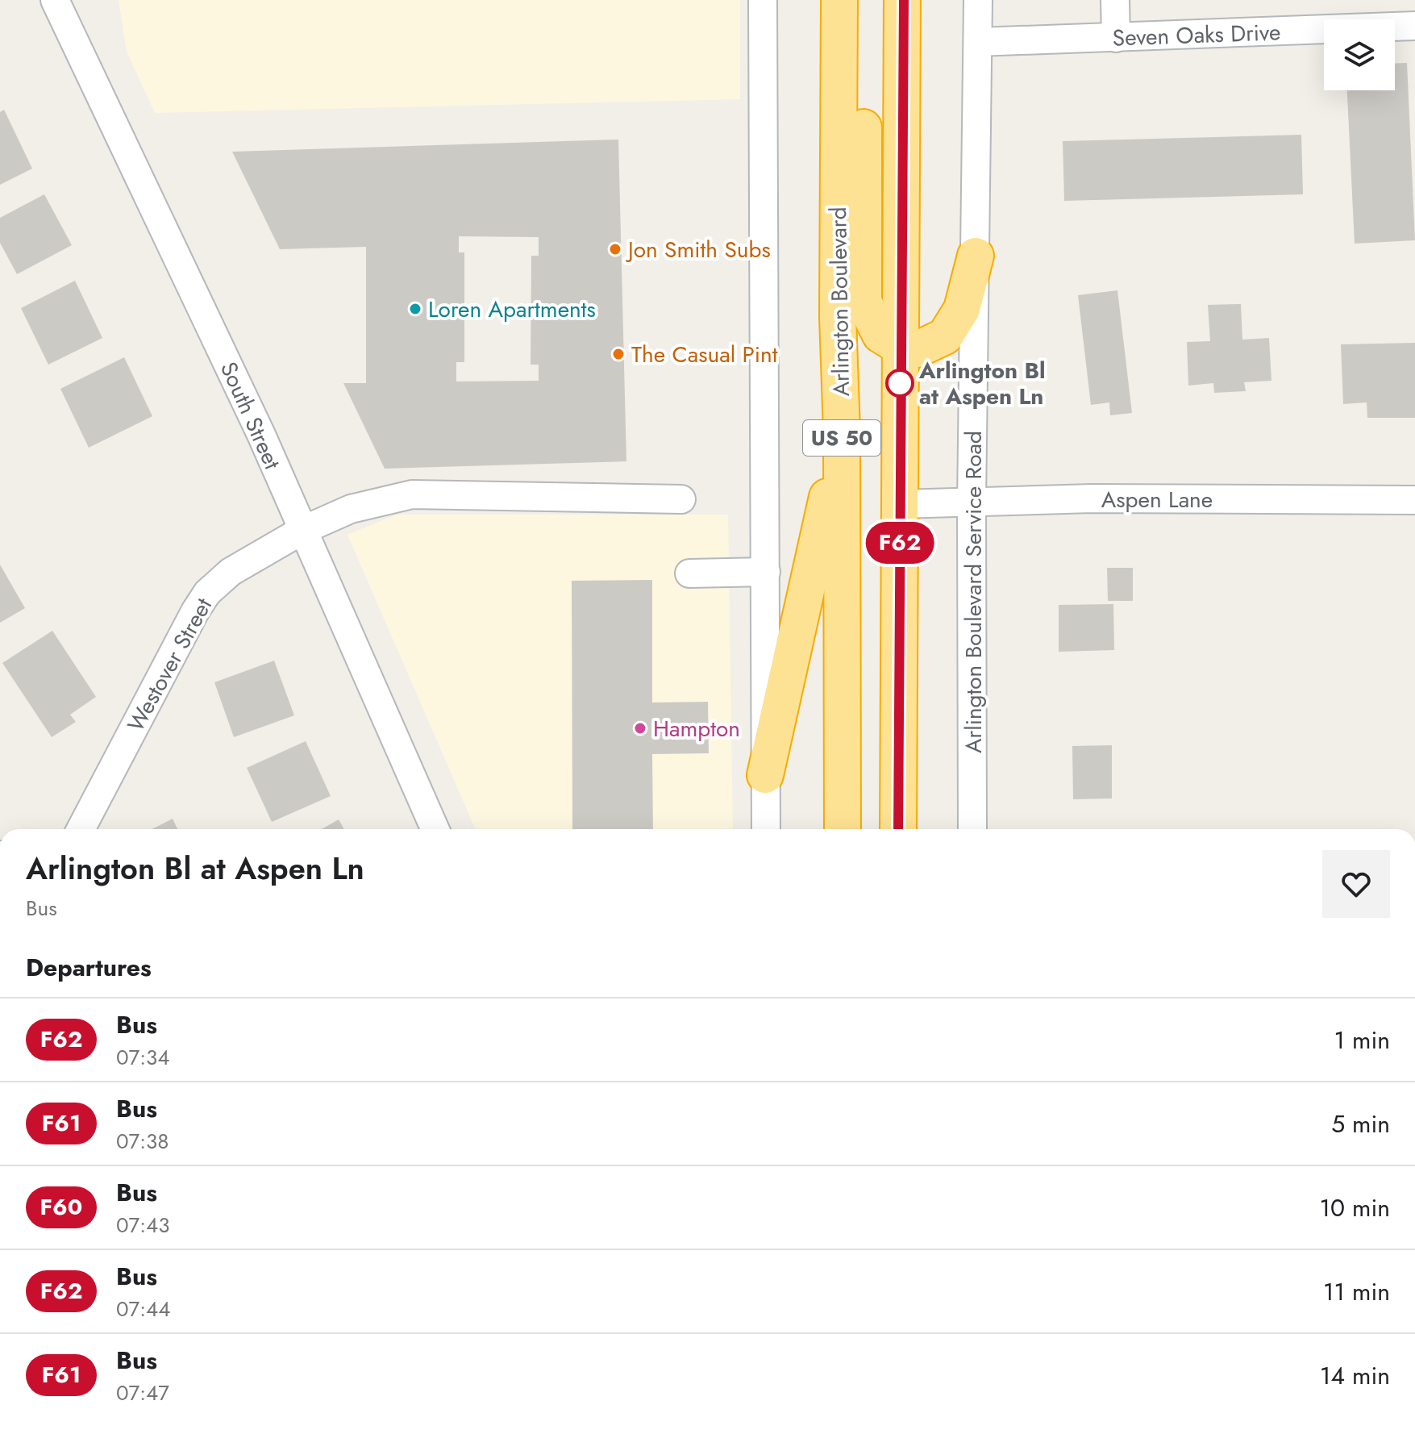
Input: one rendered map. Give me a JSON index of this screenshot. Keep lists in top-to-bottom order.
{
  "streets": {
    "highway": ["Arlington Boulevard", "US 50"],
    "street": [
      "Seven Oaks Drive",
      "South Street",
      "Aspen Lane",
      "Arlington Boulevard Service Road",
      "Westover Street"
    ]
  },
  "crossings": [
    ["Seven Oaks Drive", "Arlington Boulevard Service Road"],
    ["South Street", "Westover Street"],
    ["US 50", "Aspen Lane"],
    ["Aspen Lane", "Arlington Boulevard Service Road"]
  ],
  "places": [
    "Jon Smith Subs",
    "Loren Apartments",
    "The Casual Pint",
    "Arlington Bl at Aspen Ln",
    "Hampton"
  ],
  "lines": ["bus line F62"],
  "page": {
    "on_map": "F62",
    "heading": [
      ["Arlington Bl at Aspen Ln", "Bus"],
      "Departures"
    ],
    "list": [
      {
        "mark": "F62",
        "name": "Bus",
        "note": "07:34",
        "value": "1 min"
      },
      {
        "mark": "F61",
        "name": "Bus",
        "note": "07:38",
        "value": "5 min"
      },
      {
        "mark": "F60",
        "name": "Bus",
        "note": "07:43",
        "value": "10 min"
      },
      {
        "mark": "F62",
        "name": "Bus",
        "note": "07:44",
        "value": "11 min"
      },
      {
        "mark": "F61",
        "name": "Bus",
        "note": "07:47",
        "value": "14 min"
      }
    ]
  }
}
